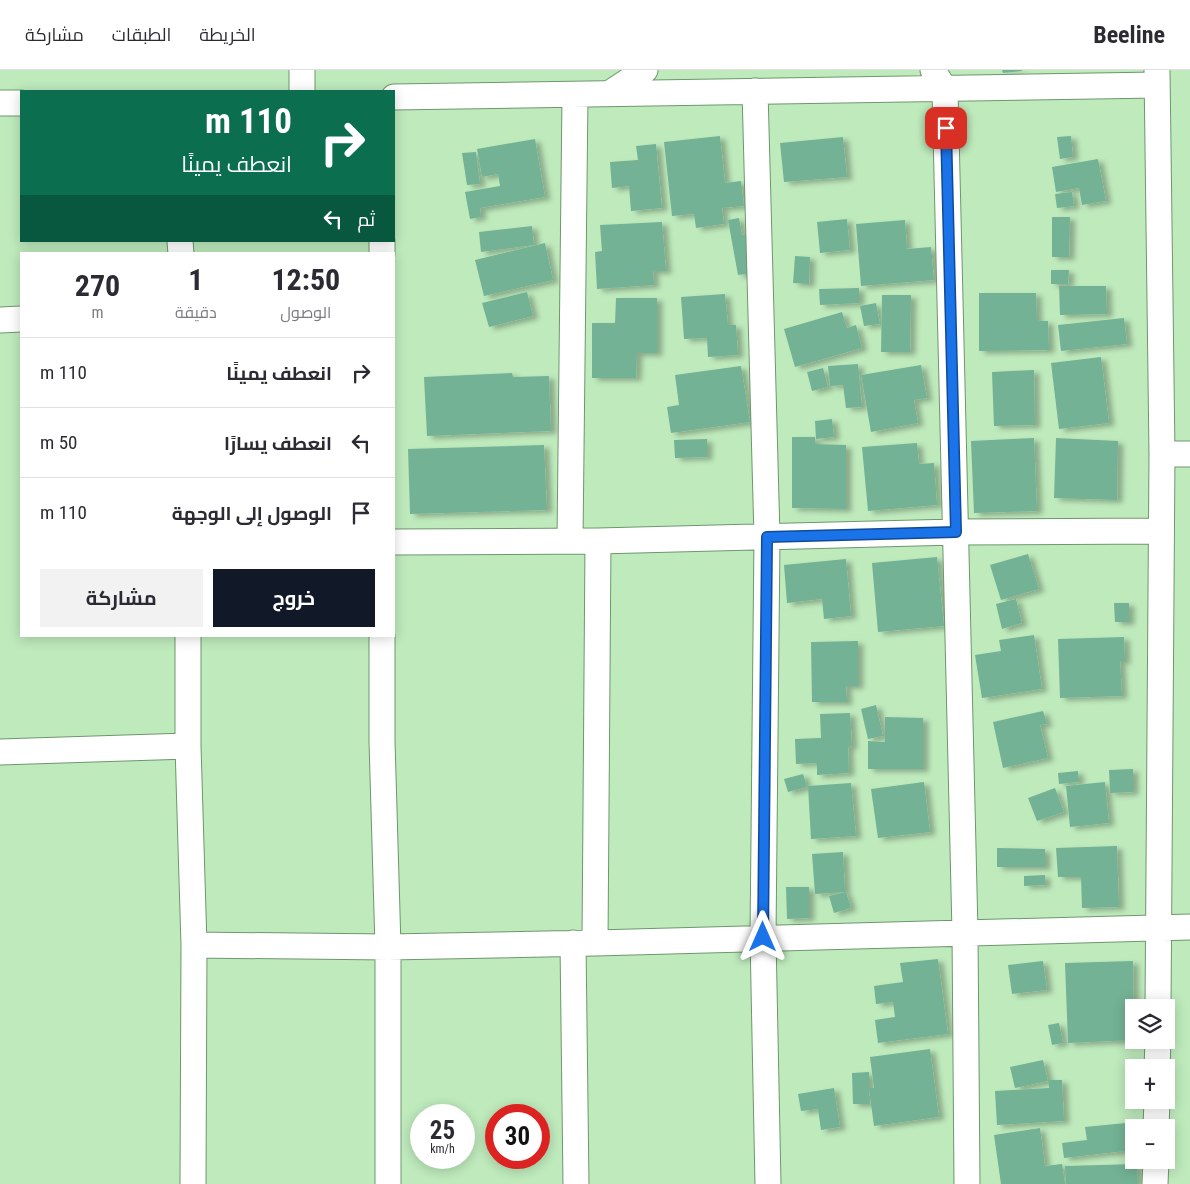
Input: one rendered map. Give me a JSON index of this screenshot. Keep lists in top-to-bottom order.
{
  "page": {
    "header": "Beeline",
    "nav": ["الخريطة", "الطبقات", "مشاركة"],
    "turn": ["110 m", "انعطف يمينًا"],
    "then": "ثم",
    "eta": [
      "12:50",
      "الوصول",
      "1",
      "دقيقة",
      "270",
      "m"
    ],
    "list": [
      {
        "name": "انعطف يمينًا",
        "value": "110 m"
      },
      {
        "name": "انعطف يسارًا",
        "value": "50 m"
      },
      {
        "name": "الوصول إلى الوجهة",
        "value": "110 m"
      }
    ],
    "buttons": ["خروج", "مشاركة"],
    "map_buttons": ["+", "−"],
    "speed": "25 km/h",
    "limit": "30"
  }
}
